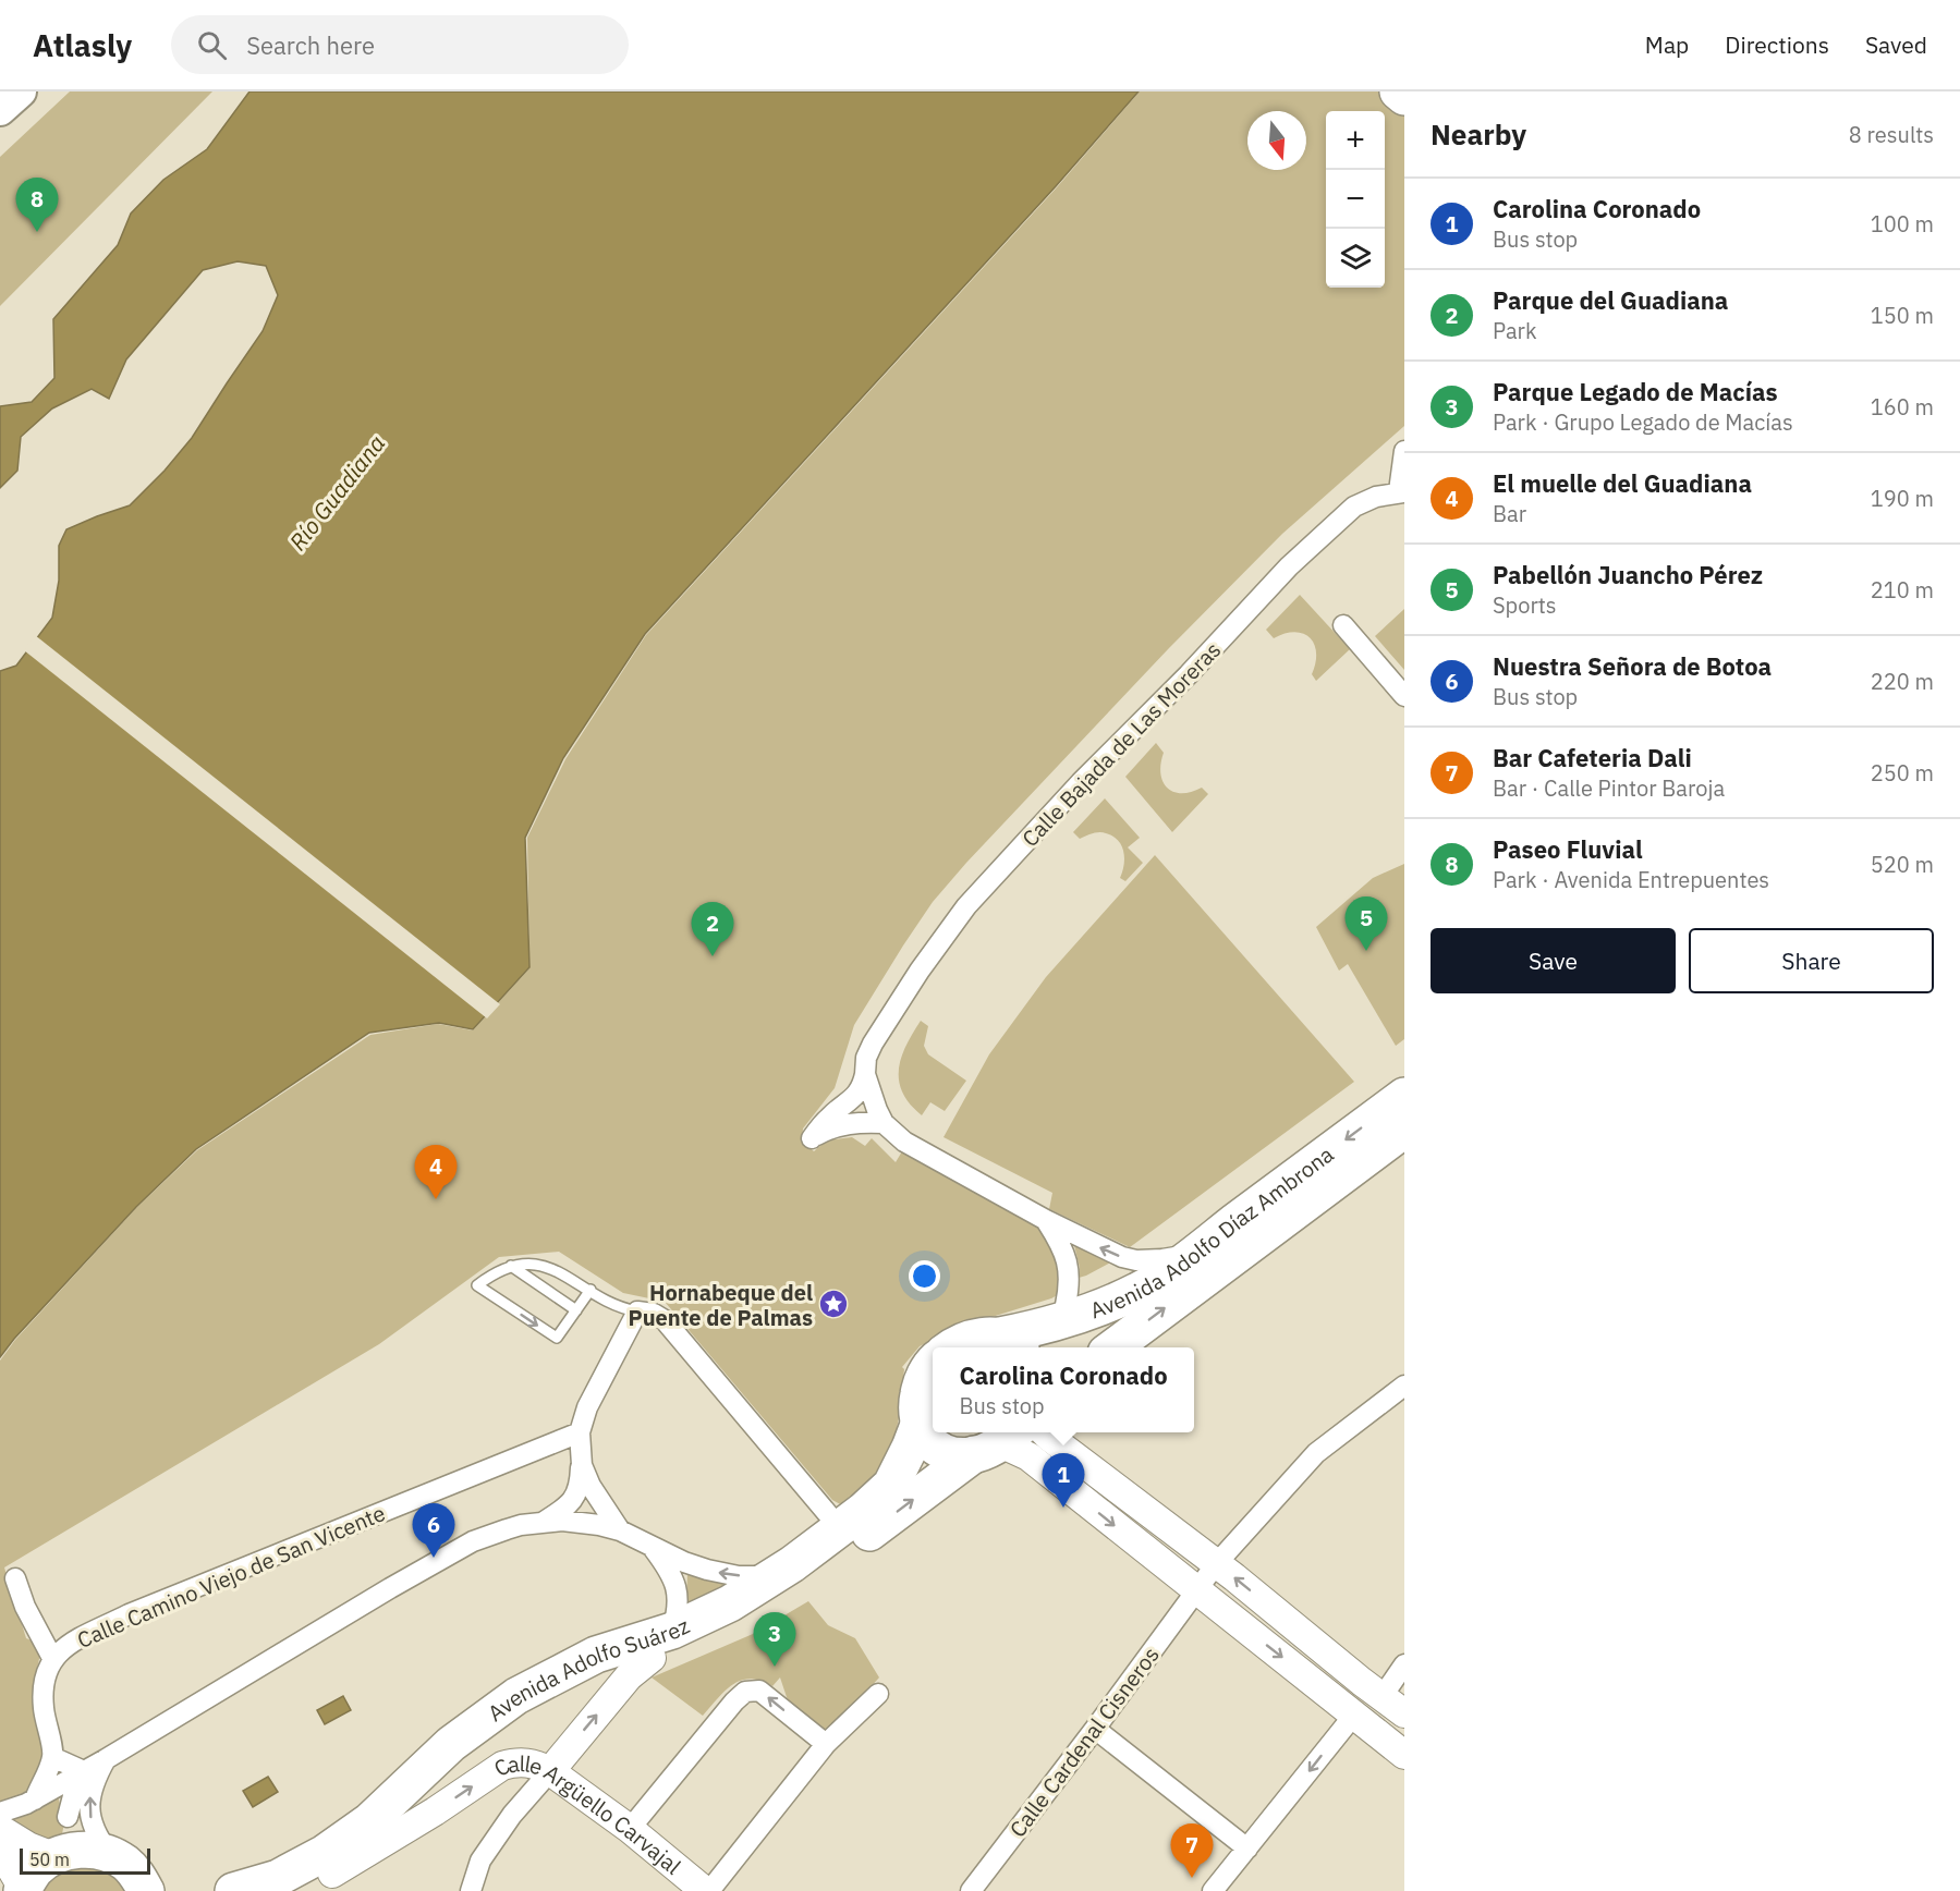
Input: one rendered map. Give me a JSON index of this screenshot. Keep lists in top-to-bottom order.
{
  "streets": {
    "highway": ["Avenida Adolfo Díaz Ambrona", "Avenida Adolfo Suárez"],
    "main road": ["Calle Argüello Carvajal"],
    "street": ["Calle Bajada de Las Moreras", "Calle Camino Viejo de San Vicente", "Calle Cardenal Cisneros"]
  },
  "crossings": [
    ["Avenida Adolfo Suárez", "Calle Argüello Carvajal"]
  ],
  "one_way": ["Calle Argüello Carvajal"],
  "water": ["Río Guadiana"],
  "places": {
    "place": ["Hornabeque del Puente de Palmas"]
  },
  "scale_bar": "50 m",
  "north": "bottom",
  "page": {
    "header": "Atlasly",
    "search": "Search here",
    "nav": ["Map", "Directions", "Saved"],
    "heading": ["Nearby", "8 results"],
    "map_buttons": ["+", "−"],
    "list": [
      {
        "mark": "1",
        "name": "Carolina Coronado",
        "note": "Bus stop",
        "value": "100 m"
      },
      {
        "mark": "2",
        "name": "Parque del Guadiana",
        "note": "Park",
        "value": "150 m"
      },
      {
        "mark": "3",
        "name": "Parque Legado de Macías",
        "note": "Park · Grupo Legado de Macías",
        "value": "160 m"
      },
      {
        "mark": "4",
        "name": "El muelle del Guadiana",
        "note": "Bar",
        "value": "190 m"
      },
      {
        "mark": "5",
        "name": "Pabellón Juancho Pérez",
        "note": "Sports",
        "value": "210 m"
      },
      {
        "mark": "6",
        "name": "Nuestra Señora de Botoa",
        "note": "Bus stop",
        "value": "220 m"
      },
      {
        "mark": "7",
        "name": "Bar Cafeteria Dali",
        "note": "Bar · Calle Pintor Baroja",
        "value": "250 m"
      },
      {
        "mark": "8",
        "name": "Paseo Fluvial",
        "note": "Park · Avenida Entrepuentes",
        "value": "520 m"
      }
    ],
    "pins": [
      "8",
      "5",
      "2",
      "4",
      "1",
      "6",
      "3",
      "7"
    ],
    "buttons": ["Save", "Share"],
    "popup": ["Carolina Coronado", "Bus stop"],
    "scale": "50 m"
  }
}
